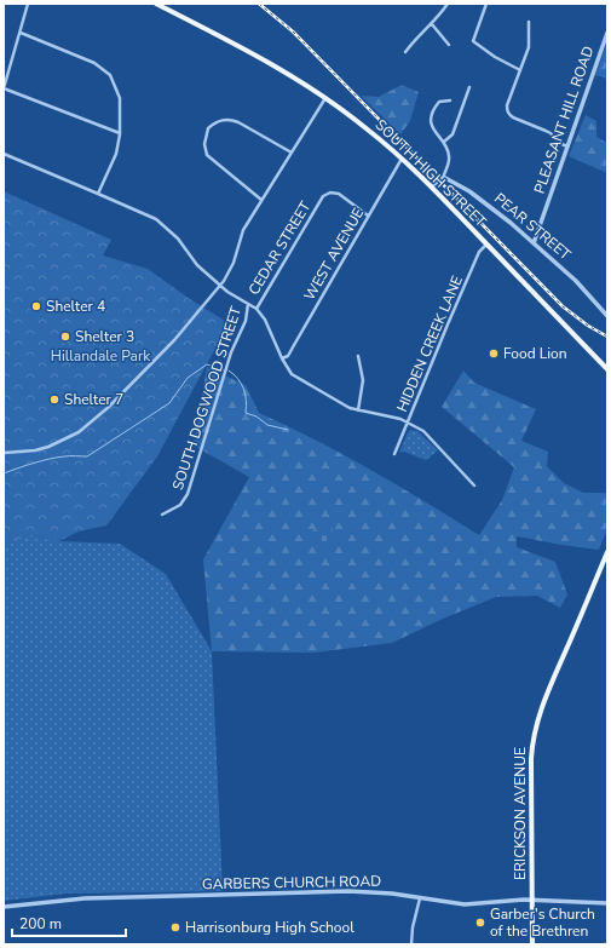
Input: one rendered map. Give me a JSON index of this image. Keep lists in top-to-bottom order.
{
  "streets": {
    "main road": ["SOUTH HIGH STREET", "ERICKSON AVENUE"],
    "street": [
      "PLEASANT HILL ROAD",
      "PEAR STREET",
      "CEDAR STREET",
      "WEST AVENUE",
      "HIDDEN CREEK LANE",
      "SOUTH DOGWOOD STREET",
      "GARBERS CHURCH ROAD"
    ]
  },
  "crossings": [
    ["PLEASANT HILL ROAD", "PEAR STREET"],
    ["SOUTH HIGH STREET", "WEST AVENUE"],
    ["SOUTH HIGH STREET", "HIDDEN CREEK LANE"],
    ["CEDAR STREET", "WEST AVENUE"],
    ["ERICKSON AVENUE", "GARBERS CHURCH ROAD"]
  ],
  "parks": ["Hillandale Park"],
  "places": [
    "Shelter 4",
    "Shelter 3",
    "Food Lion",
    "Shelter 7",
    "Garber's Church of the Brethren",
    "Harrisonburg High School"
  ],
  "scale_bar": "200 m"
}
